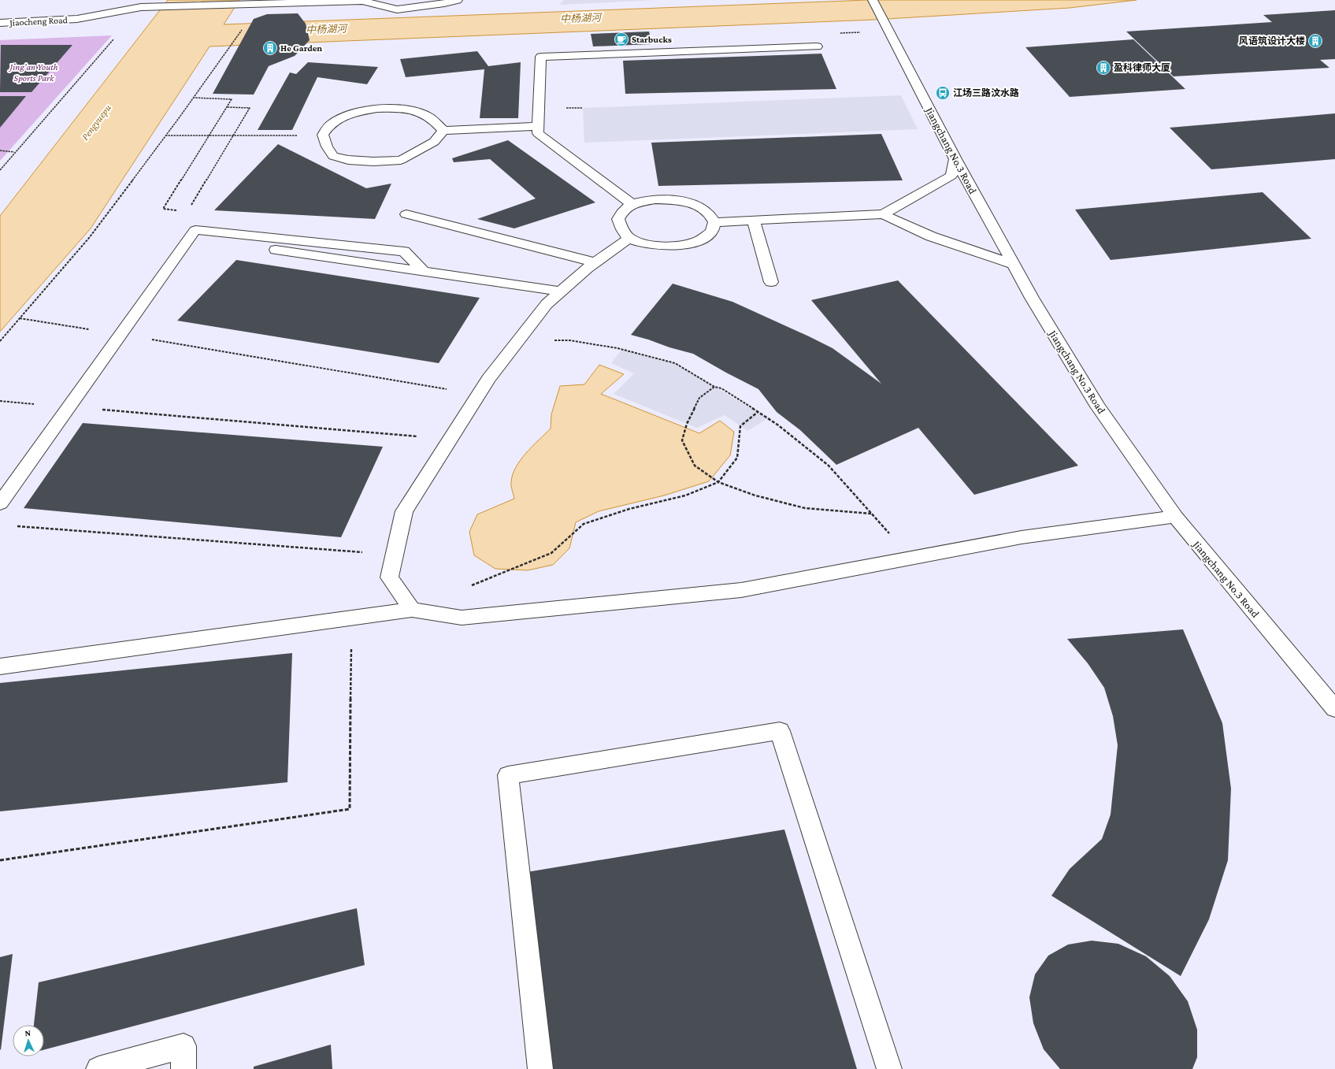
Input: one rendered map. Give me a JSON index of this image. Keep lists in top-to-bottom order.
{
  "streets": {
    "street": ["Jiaocheng Road", "Jiangchang No.3 Road"]
  },
  "water": ["中杨湖河", "Pengyuepu"],
  "parks": ["Jing'an Youth Sports Park"],
  "places": {
    "cafe": ["Starbucks"],
    "building": ["风语筑设计大楼", "He Garden", "盈科律师大厦"],
    "bus stop": ["江场三路汶水路"]
  },
  "north": "top"
}
